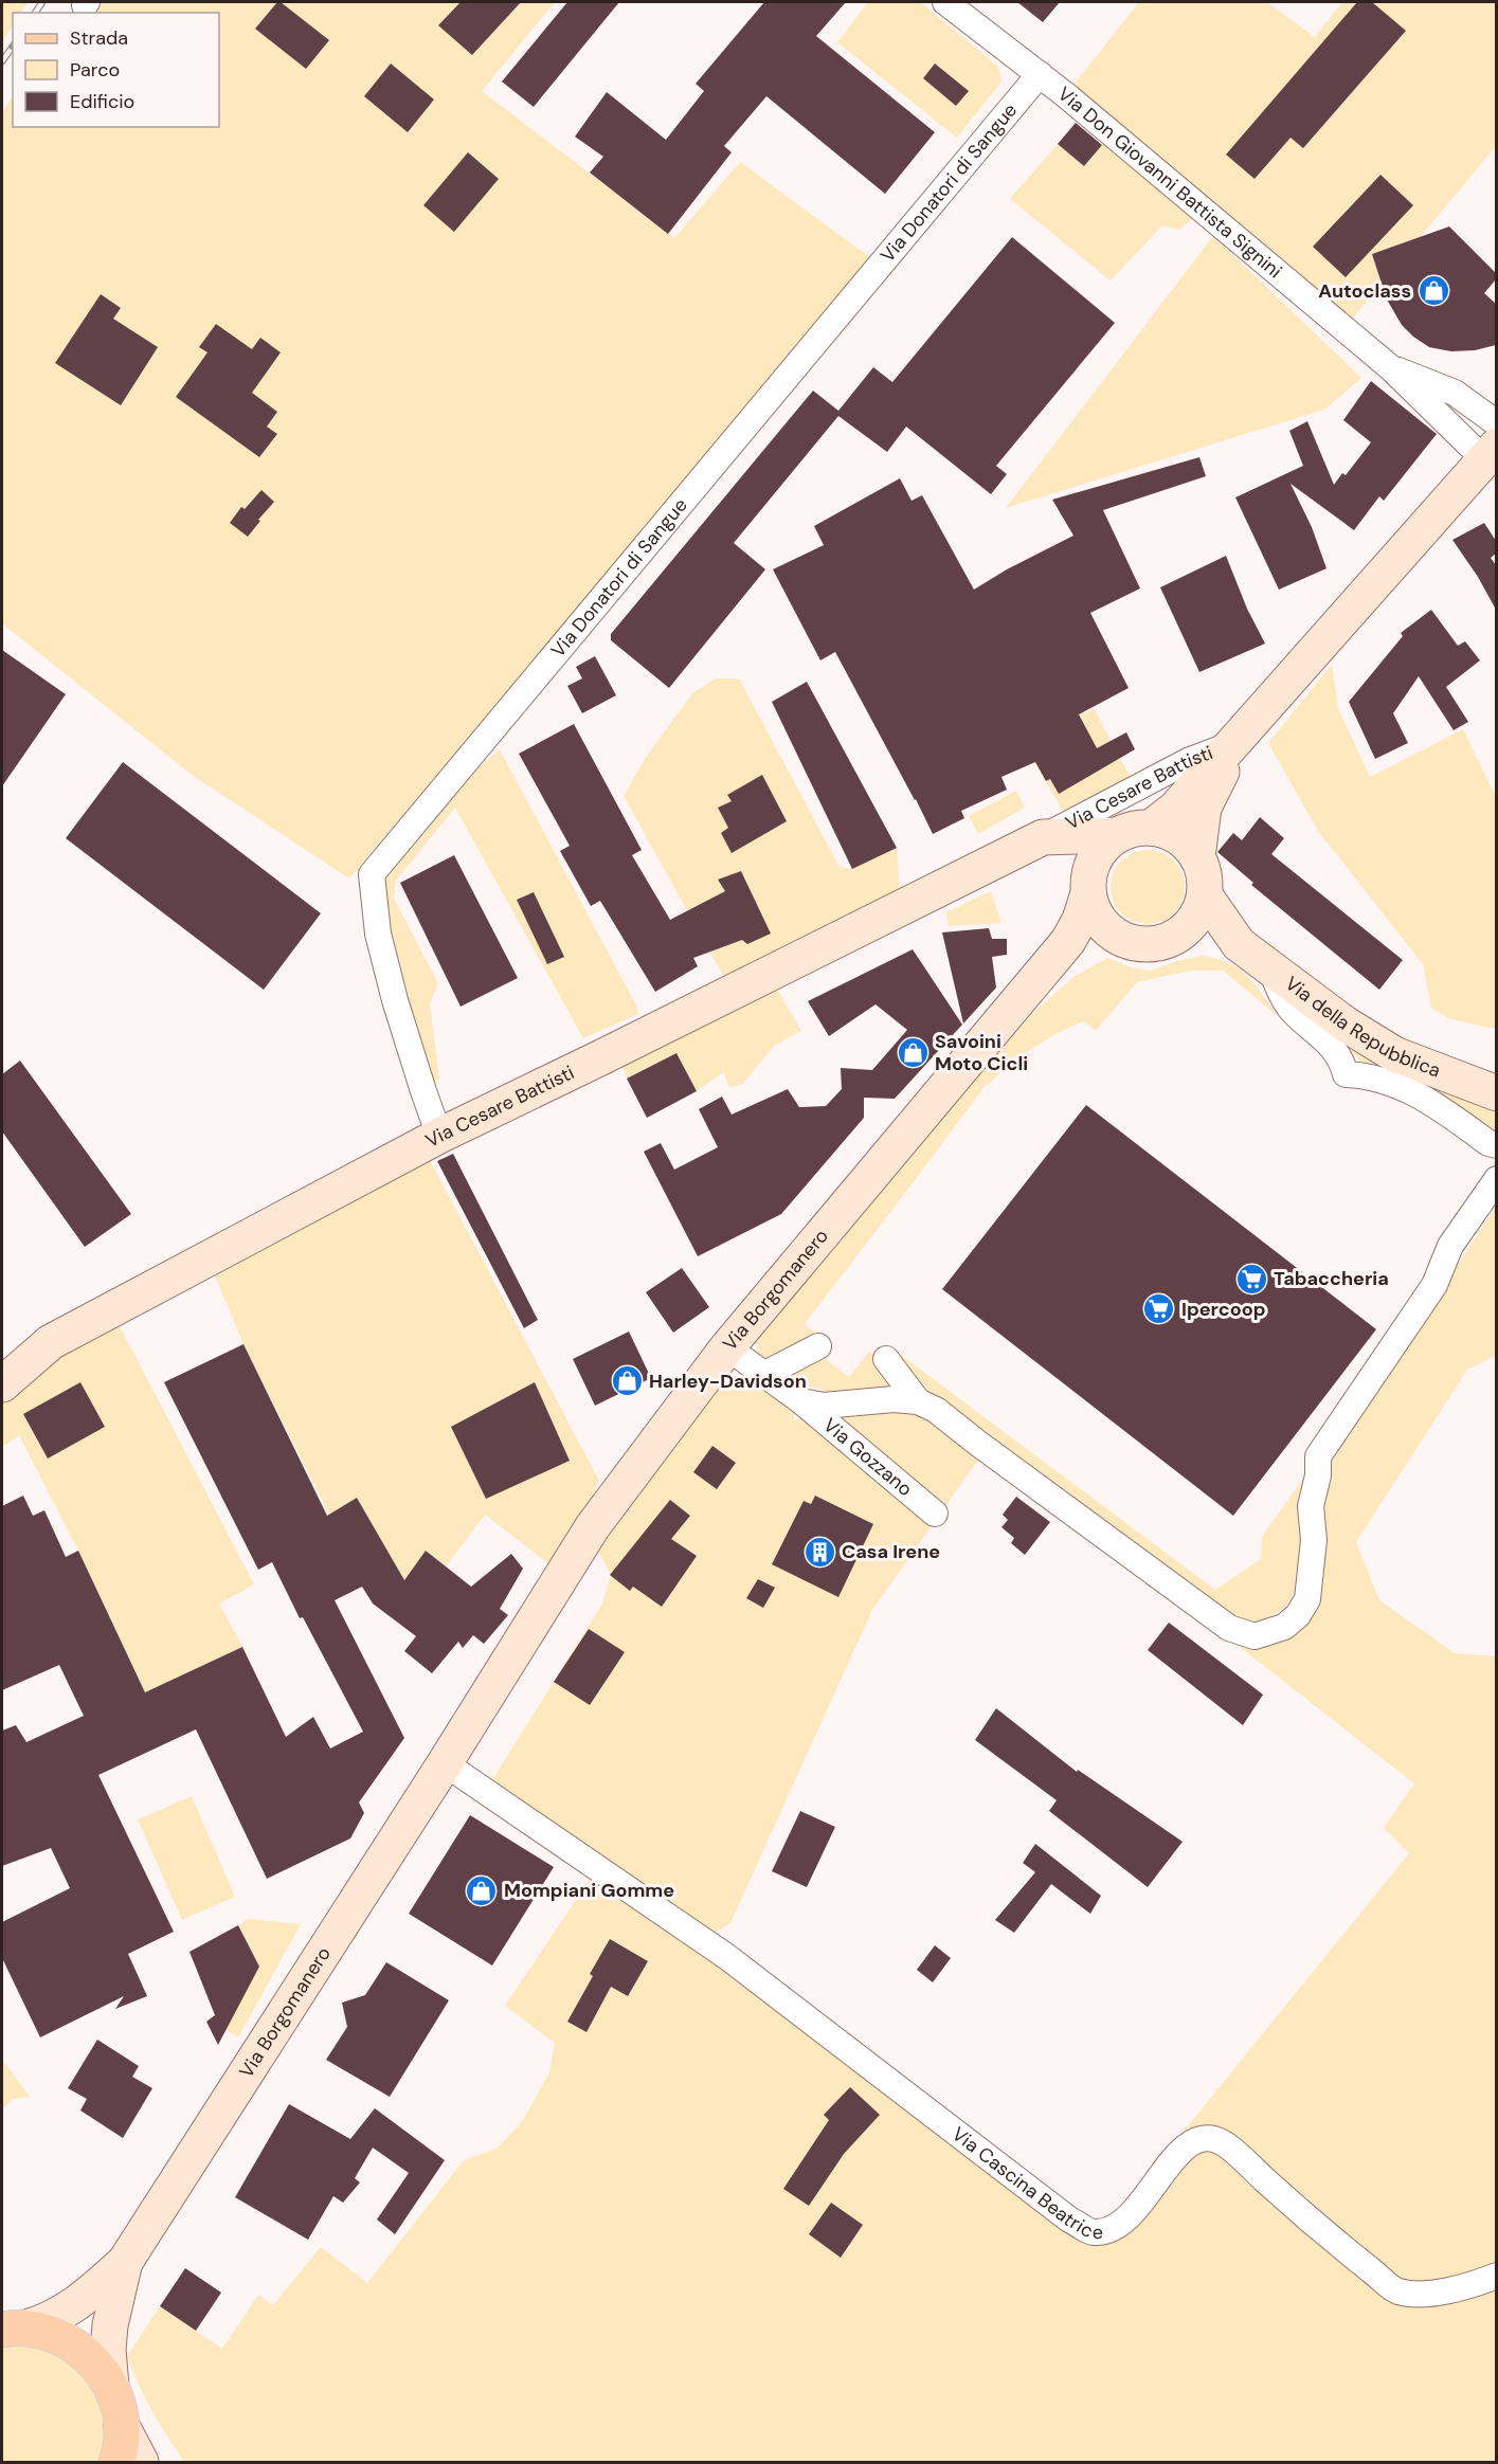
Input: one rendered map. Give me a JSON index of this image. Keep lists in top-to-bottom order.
{
  "streets": {
    "main road": ["Via Cesare Battisti", "Via della Repubblica", "Via Borgomanero"],
    "street": [
      "Via Don Giovanni Battista Signini",
      "Via Donatori di Sangue",
      "Via Gozzano",
      "Via Cascina Beatrice"
    ]
  },
  "crossings": [
    ["Via Don Giovanni Battista Signini", "Via Donatori di Sangue"],
    ["Via Donatori di Sangue", "Via Cesare Battisti"],
    ["Via Cesare Battisti", "Via della Repubblica"],
    ["Via Cesare Battisti", "Via Borgomanero"],
    ["Via della Repubblica", "Via Borgomanero"],
    ["Via Borgomanero", "Via Gozzano"],
    ["Via Borgomanero", "Via Cascina Beatrice"]
  ],
  "places": {
    "shop": [
      "Autoclass",
      "Savoini Moto Cicli",
      "Harley-Davidson",
      "Mompiani Gomme"
    ],
    "supermarket": ["Tabaccheria", "Ipercoop"],
    "building": ["Casa Irene"]
  },
  "legend": ["Strada", "Parco", "Edificio"]
}
